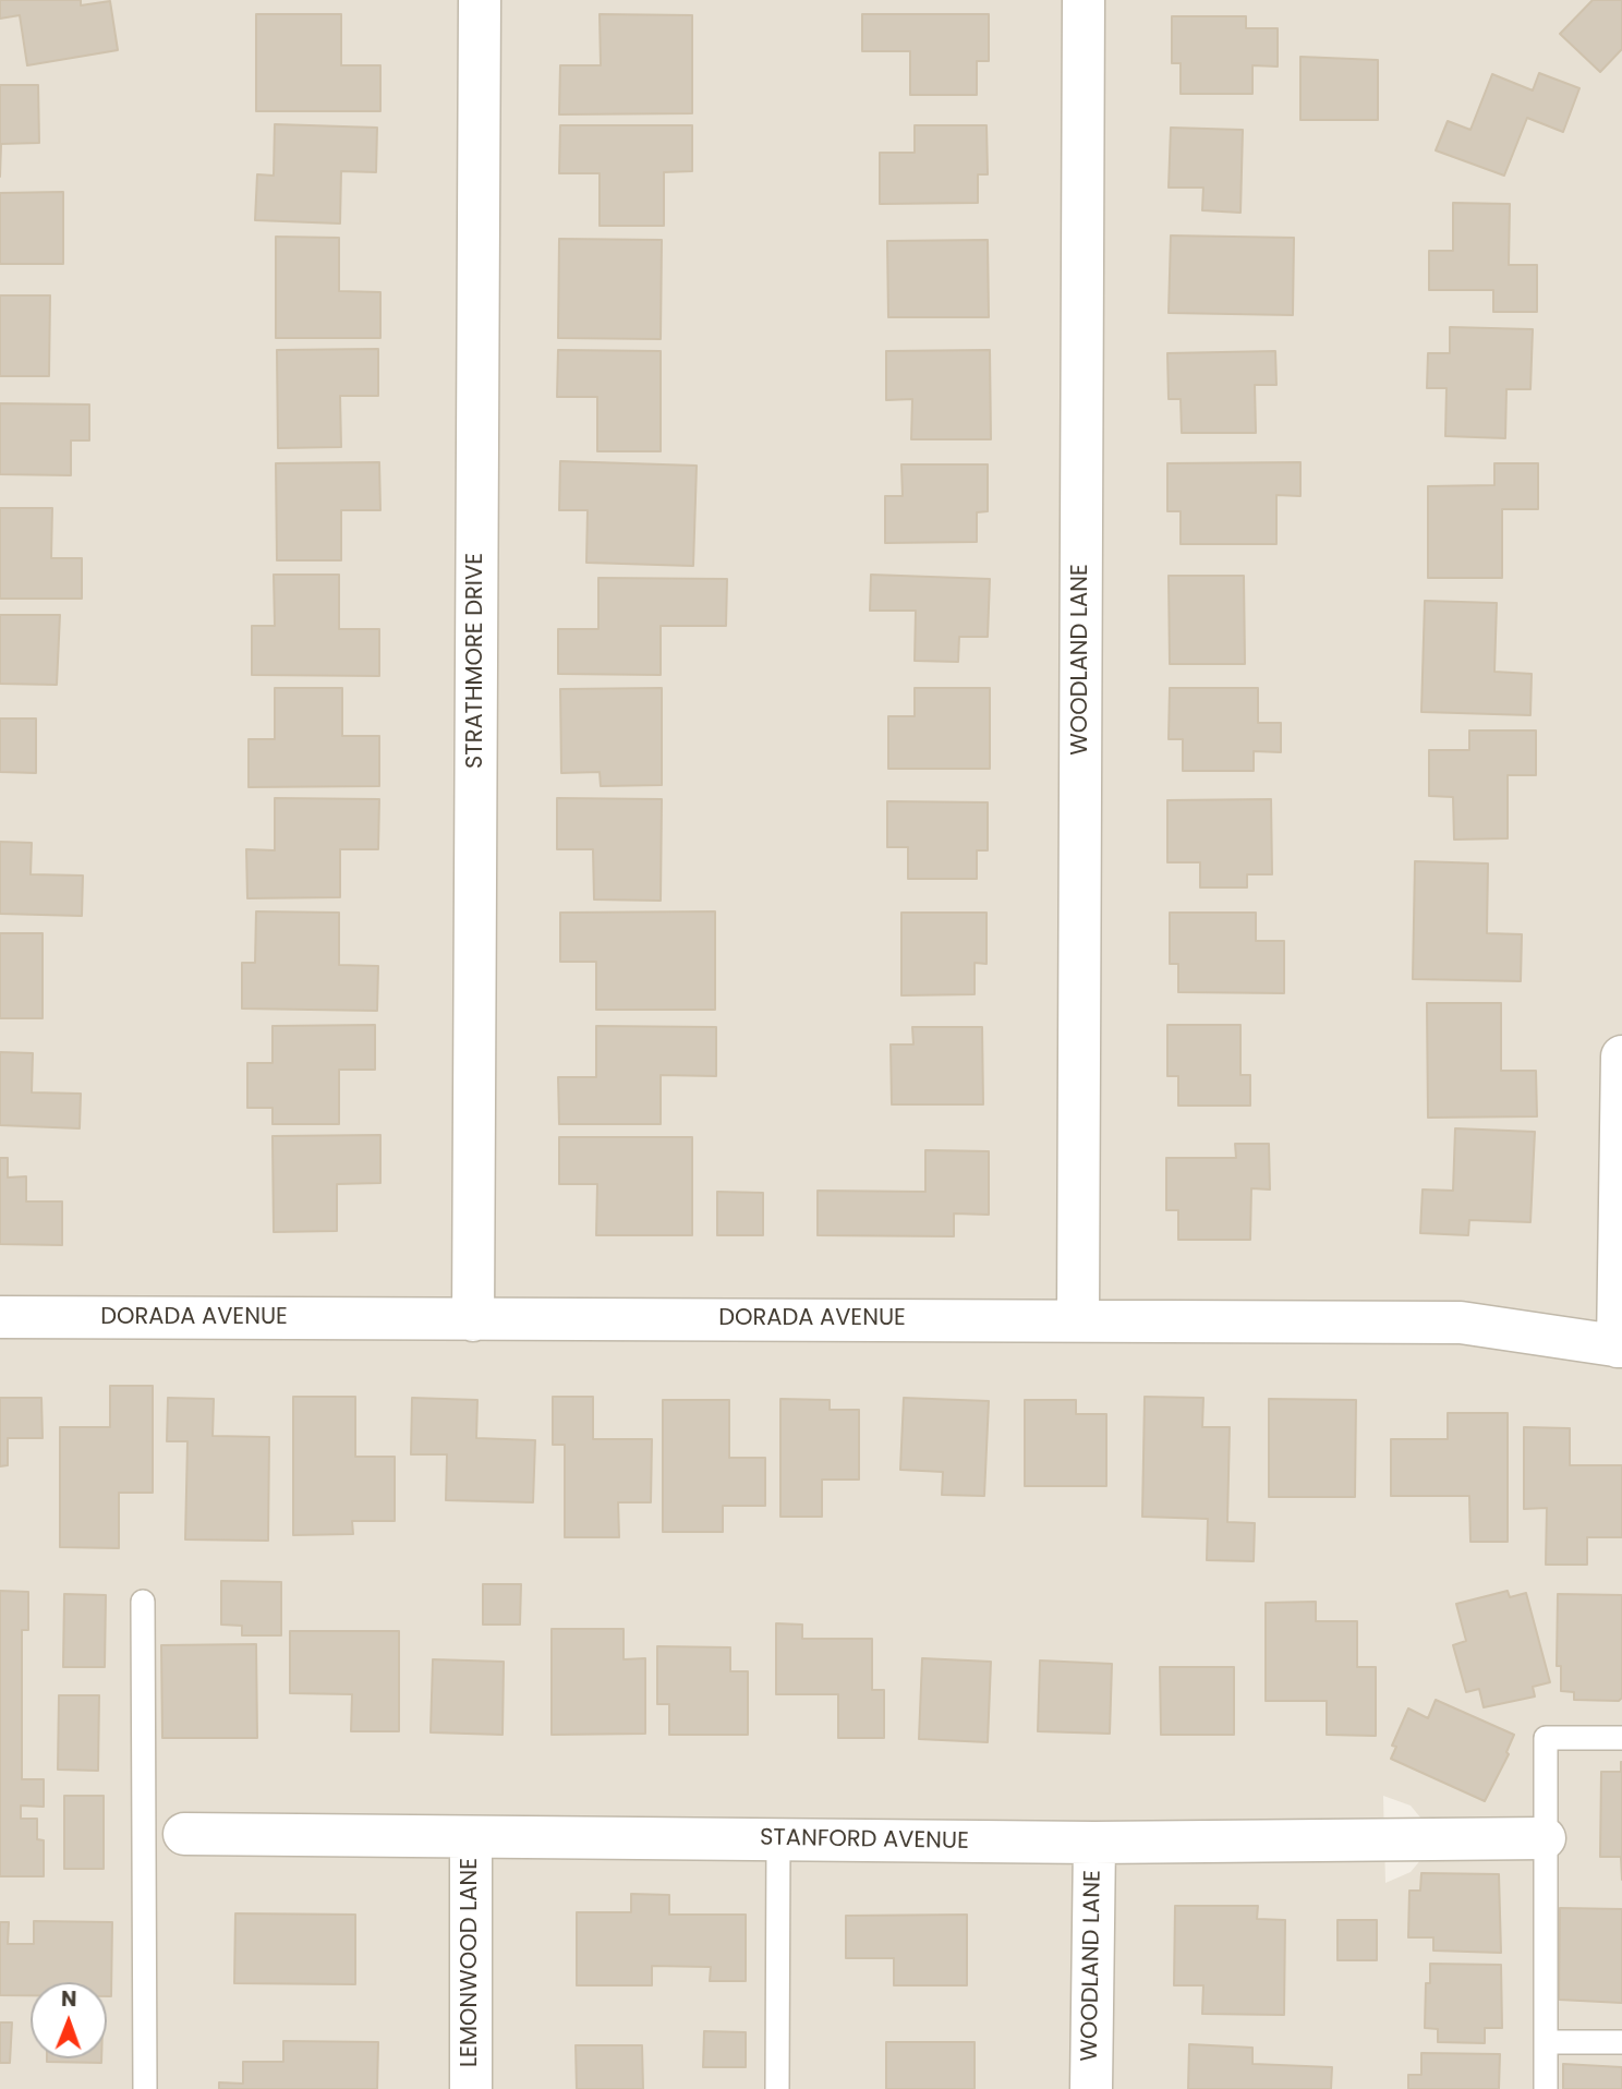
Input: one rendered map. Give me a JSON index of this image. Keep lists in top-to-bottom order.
{
  "streets": {
    "street": [
      "WOODLAND LANE",
      "STRATHMORE DRIVE",
      "DORADA AVENUE",
      "STANFORD AVENUE",
      "LEMONWOOD LANE"
    ]
  },
  "crossings": [
    ["WOODLAND LANE", "DORADA AVENUE"],
    ["WOODLAND LANE", "STANFORD AVENUE"],
    ["STRATHMORE DRIVE", "DORADA AVENUE"],
    ["STANFORD AVENUE", "LEMONWOOD LANE"]
  ],
  "north": "top"
}
